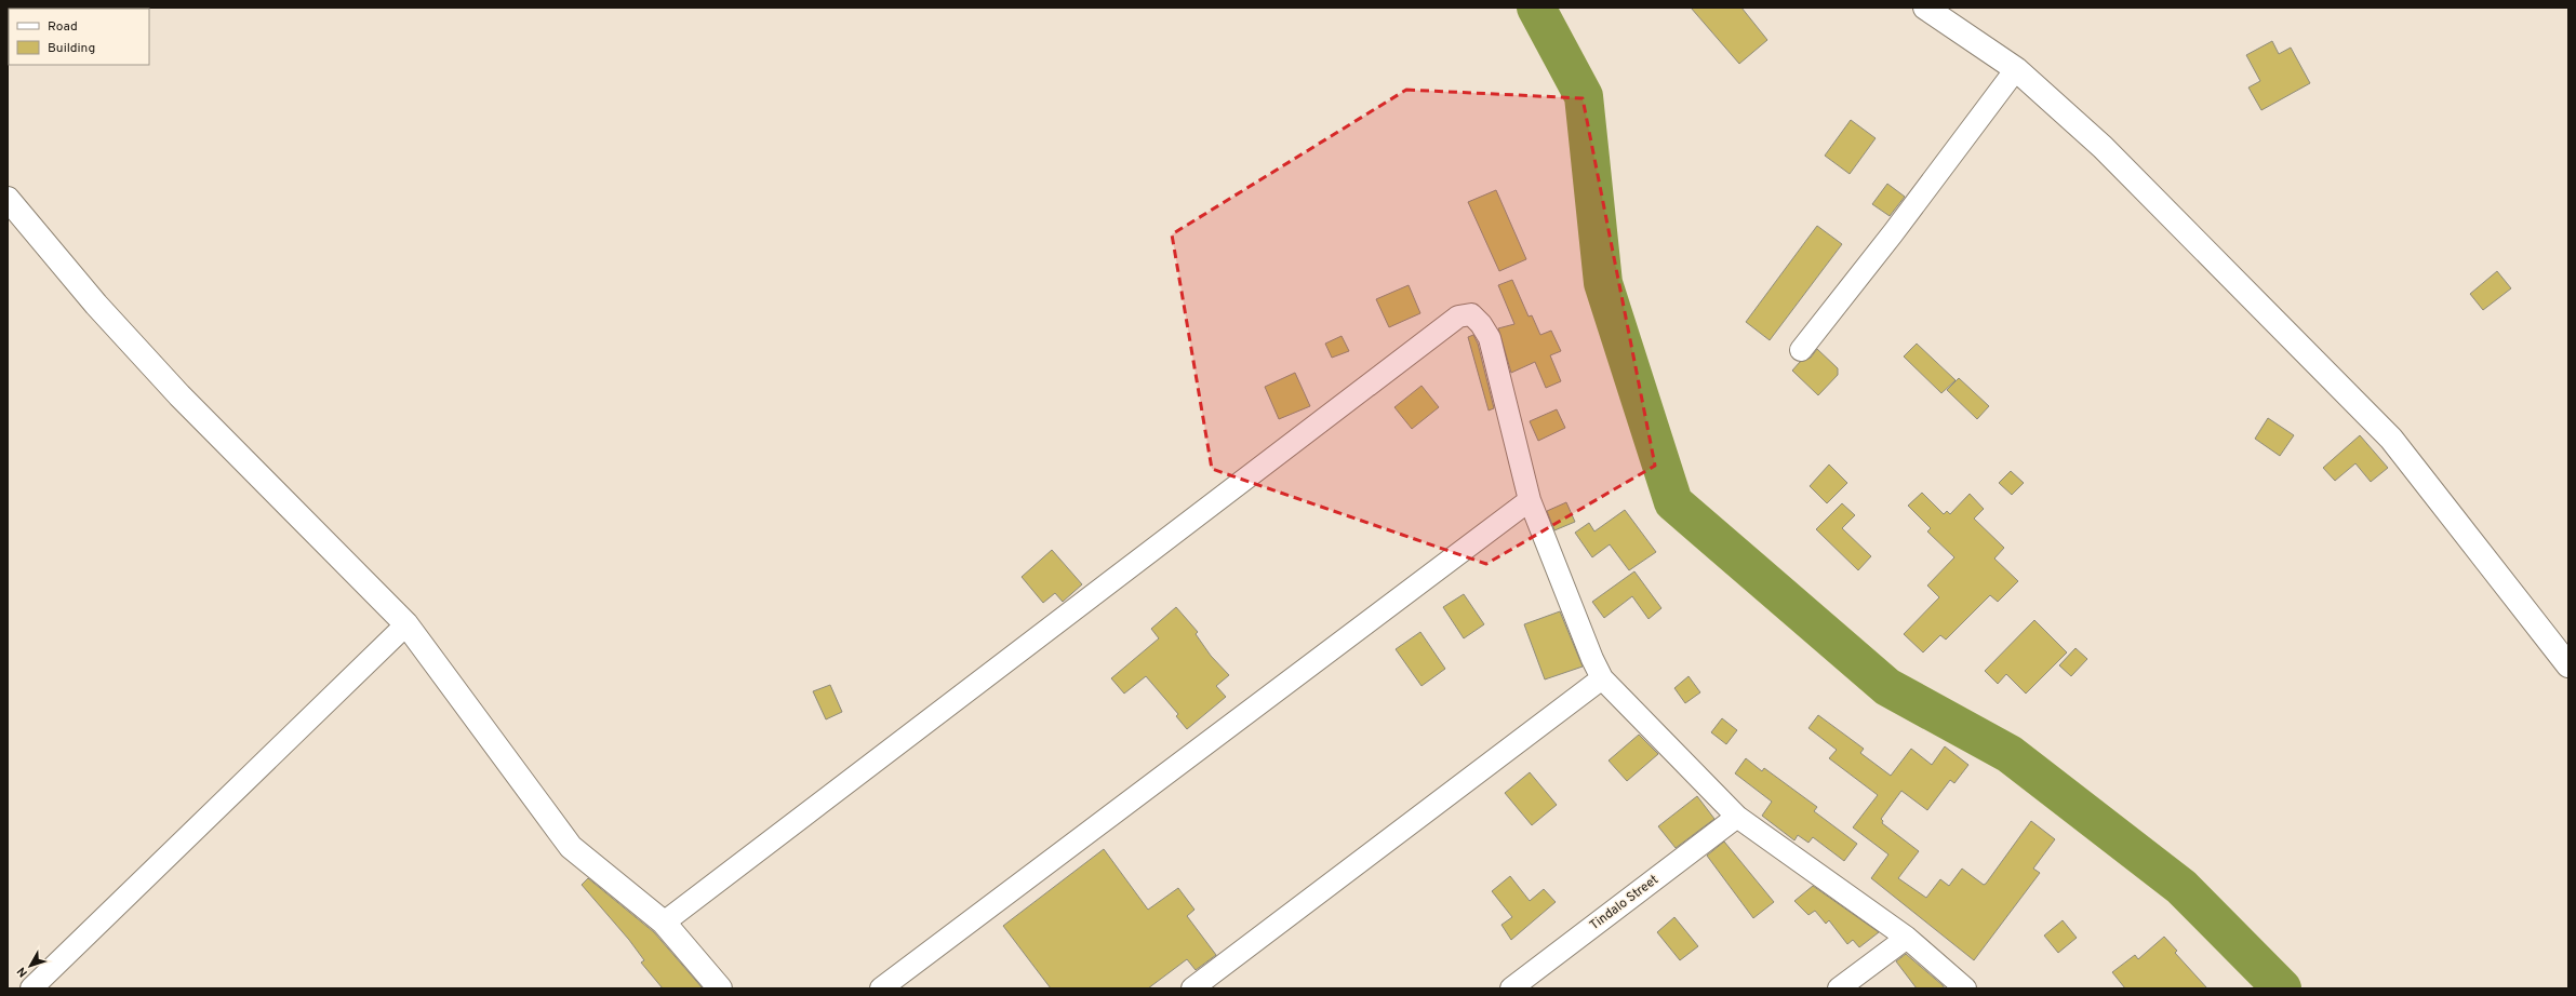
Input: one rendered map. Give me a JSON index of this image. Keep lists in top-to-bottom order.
{
  "streets": {
    "street": ["Tindalo Street"]
  },
  "legend": ["Road", "Building"],
  "north": "bottom left"
}
